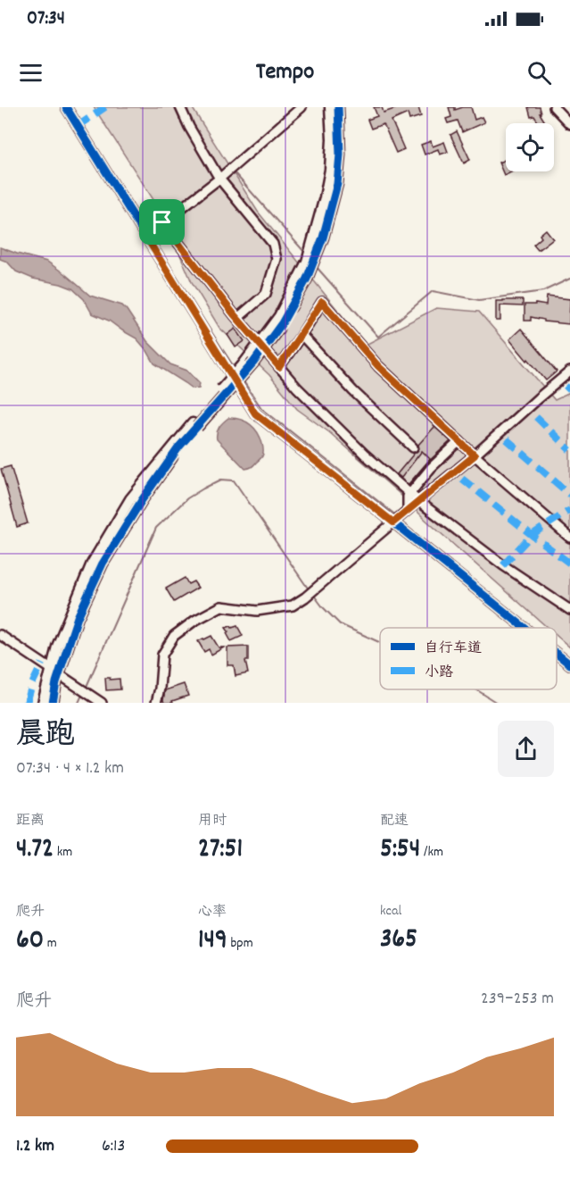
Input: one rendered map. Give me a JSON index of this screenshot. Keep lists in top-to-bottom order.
{
  "legend": ["自行车道", "小路"],
  "page": {
    "status": "07:34",
    "header": "Tempo",
    "heading": ["晨跑", "07:34 · 4 × 1.2 km"],
    "stats": [
      ["距离", "4.72 km"],
      ["用时", "27:51"],
      ["配速", "5:54 /km"],
      ["爬升", "60 m"],
      ["心率", "149 bpm"],
      ["kcal", "365"]
    ],
    "chart": ["爬升", "239–253 m"],
    "list": [
      {
        "name": "1.2 km",
        "note": "6:13"
      }
    ]
  }
}
